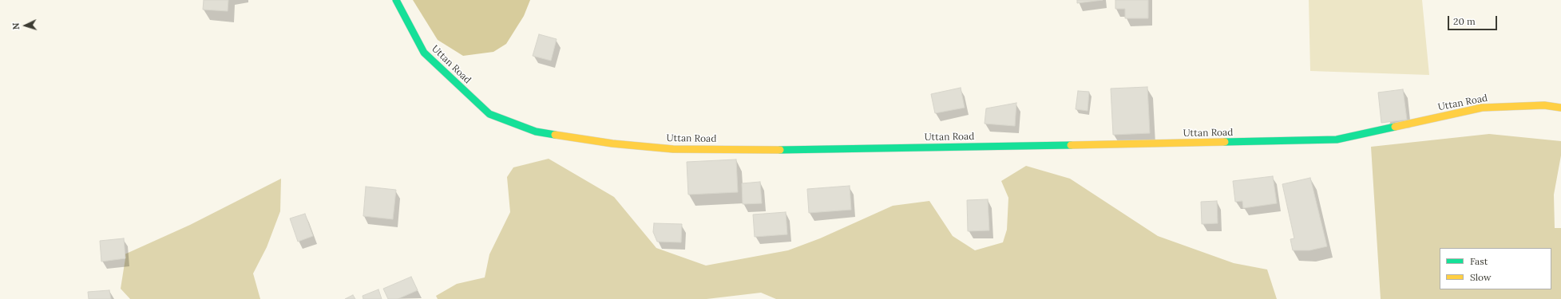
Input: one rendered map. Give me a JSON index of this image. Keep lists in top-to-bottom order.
{
  "streets": {
    "main road": ["Uttan Road"]
  },
  "legend": ["Fast", "Slow"],
  "scale_bar": "20 m",
  "north": "left"
}
